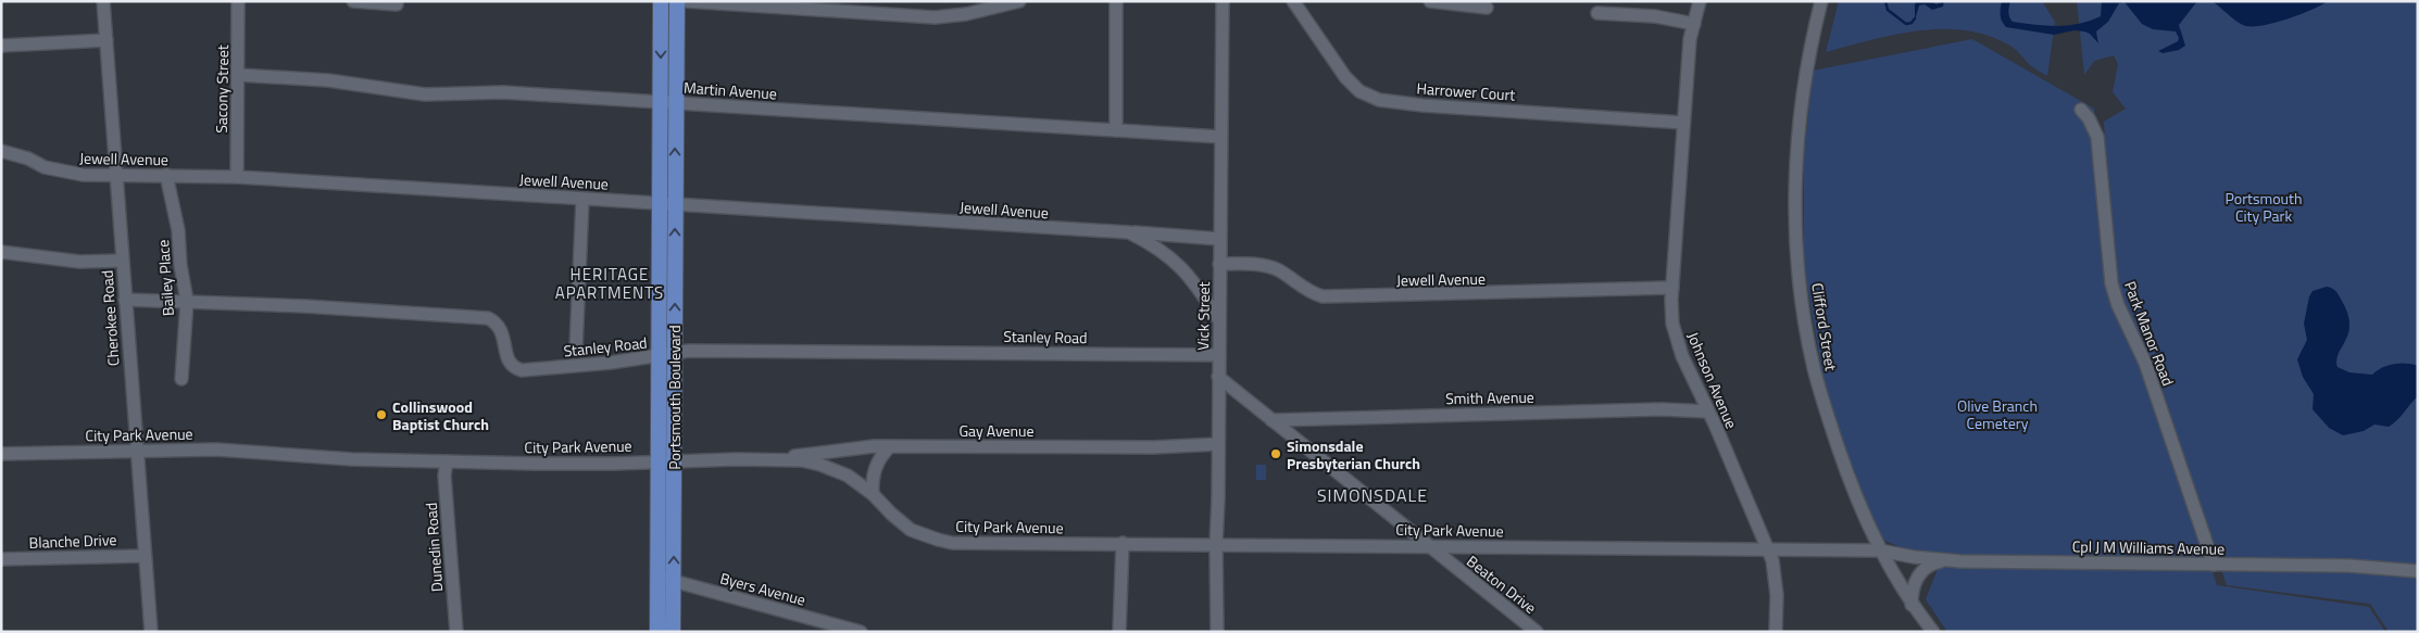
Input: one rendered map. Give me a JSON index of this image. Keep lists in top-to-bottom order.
{
  "streets": {
    "main road": ["Portsmouth Boulevard"],
    "street": [
      "Sacony Street",
      "Martin Avenue",
      "Harrower Court",
      "Jewell Avenue",
      "Bailey Place",
      "Vick Street",
      "Cherokee Road",
      "Clifford Street",
      "Park Manor Road",
      "Stanley Road",
      "Johnson Avenue",
      "Smith Avenue",
      "Gay Avenue",
      "City Park Avenue",
      "Blanche Drive",
      "Dunedin Road",
      "Cpl J M Williams Avenue",
      "Beaton Drive",
      "Byers Avenue"
    ]
  },
  "crossings": [
    ["Sacony Street", "Martin Avenue"],
    ["Sacony Street", "Jewell Avenue"],
    ["Martin Avenue", "Vick Street"],
    ["Martin Avenue", "Portsmouth Boulevard"],
    ["Harrower Court", "Johnson Avenue"],
    ["Jewell Avenue", "Bailey Place"],
    ["Jewell Avenue", "Vick Street"],
    ["Jewell Avenue", "Cherokee Road"],
    ["Jewell Avenue", "Johnson Avenue"],
    ["Jewell Avenue", "Portsmouth Boulevard"],
    ["Bailey Place", "Stanley Road"],
    ["Vick Street", "Stanley Road"],
    ["Vick Street", "Gay Avenue"],
    ["Vick Street", "City Park Avenue"],
    ["Vick Street", "Beaton Drive"],
    ["Cherokee Road", "Stanley Road"],
    ["Cherokee Road", "City Park Avenue"],
    ["Cherokee Road", "Blanche Drive"],
    ["Clifford Street", "City Park Avenue"],
    ["Clifford Street", "Cpl J M Williams Avenue"],
    ["Park Manor Road", "Cpl J M Williams Avenue"],
    ["Stanley Road", "Portsmouth Boulevard"],
    ["Johnson Avenue", "Smith Avenue"],
    ["Johnson Avenue", "City Park Avenue"],
    ["Portsmouth Boulevard", "City Park Avenue"],
    ["Portsmouth Boulevard", "Byers Avenue"],
    ["Smith Avenue", "Beaton Drive"],
    ["Gay Avenue", "City Park Avenue"],
    ["City Park Avenue", "Dunedin Road"],
    ["City Park Avenue", "Cpl J M Williams Avenue"],
    ["City Park Avenue", "Beaton Drive"]
  ],
  "districts": ["HERITAGE APARTMENTS", "SIMONSDALE"],
  "parks": ["Portsmouth City Park", "Olive Branch Cemetery"],
  "places": ["Collinswood Baptist Church", "Simonsdale Presbyterian Church"]
}
